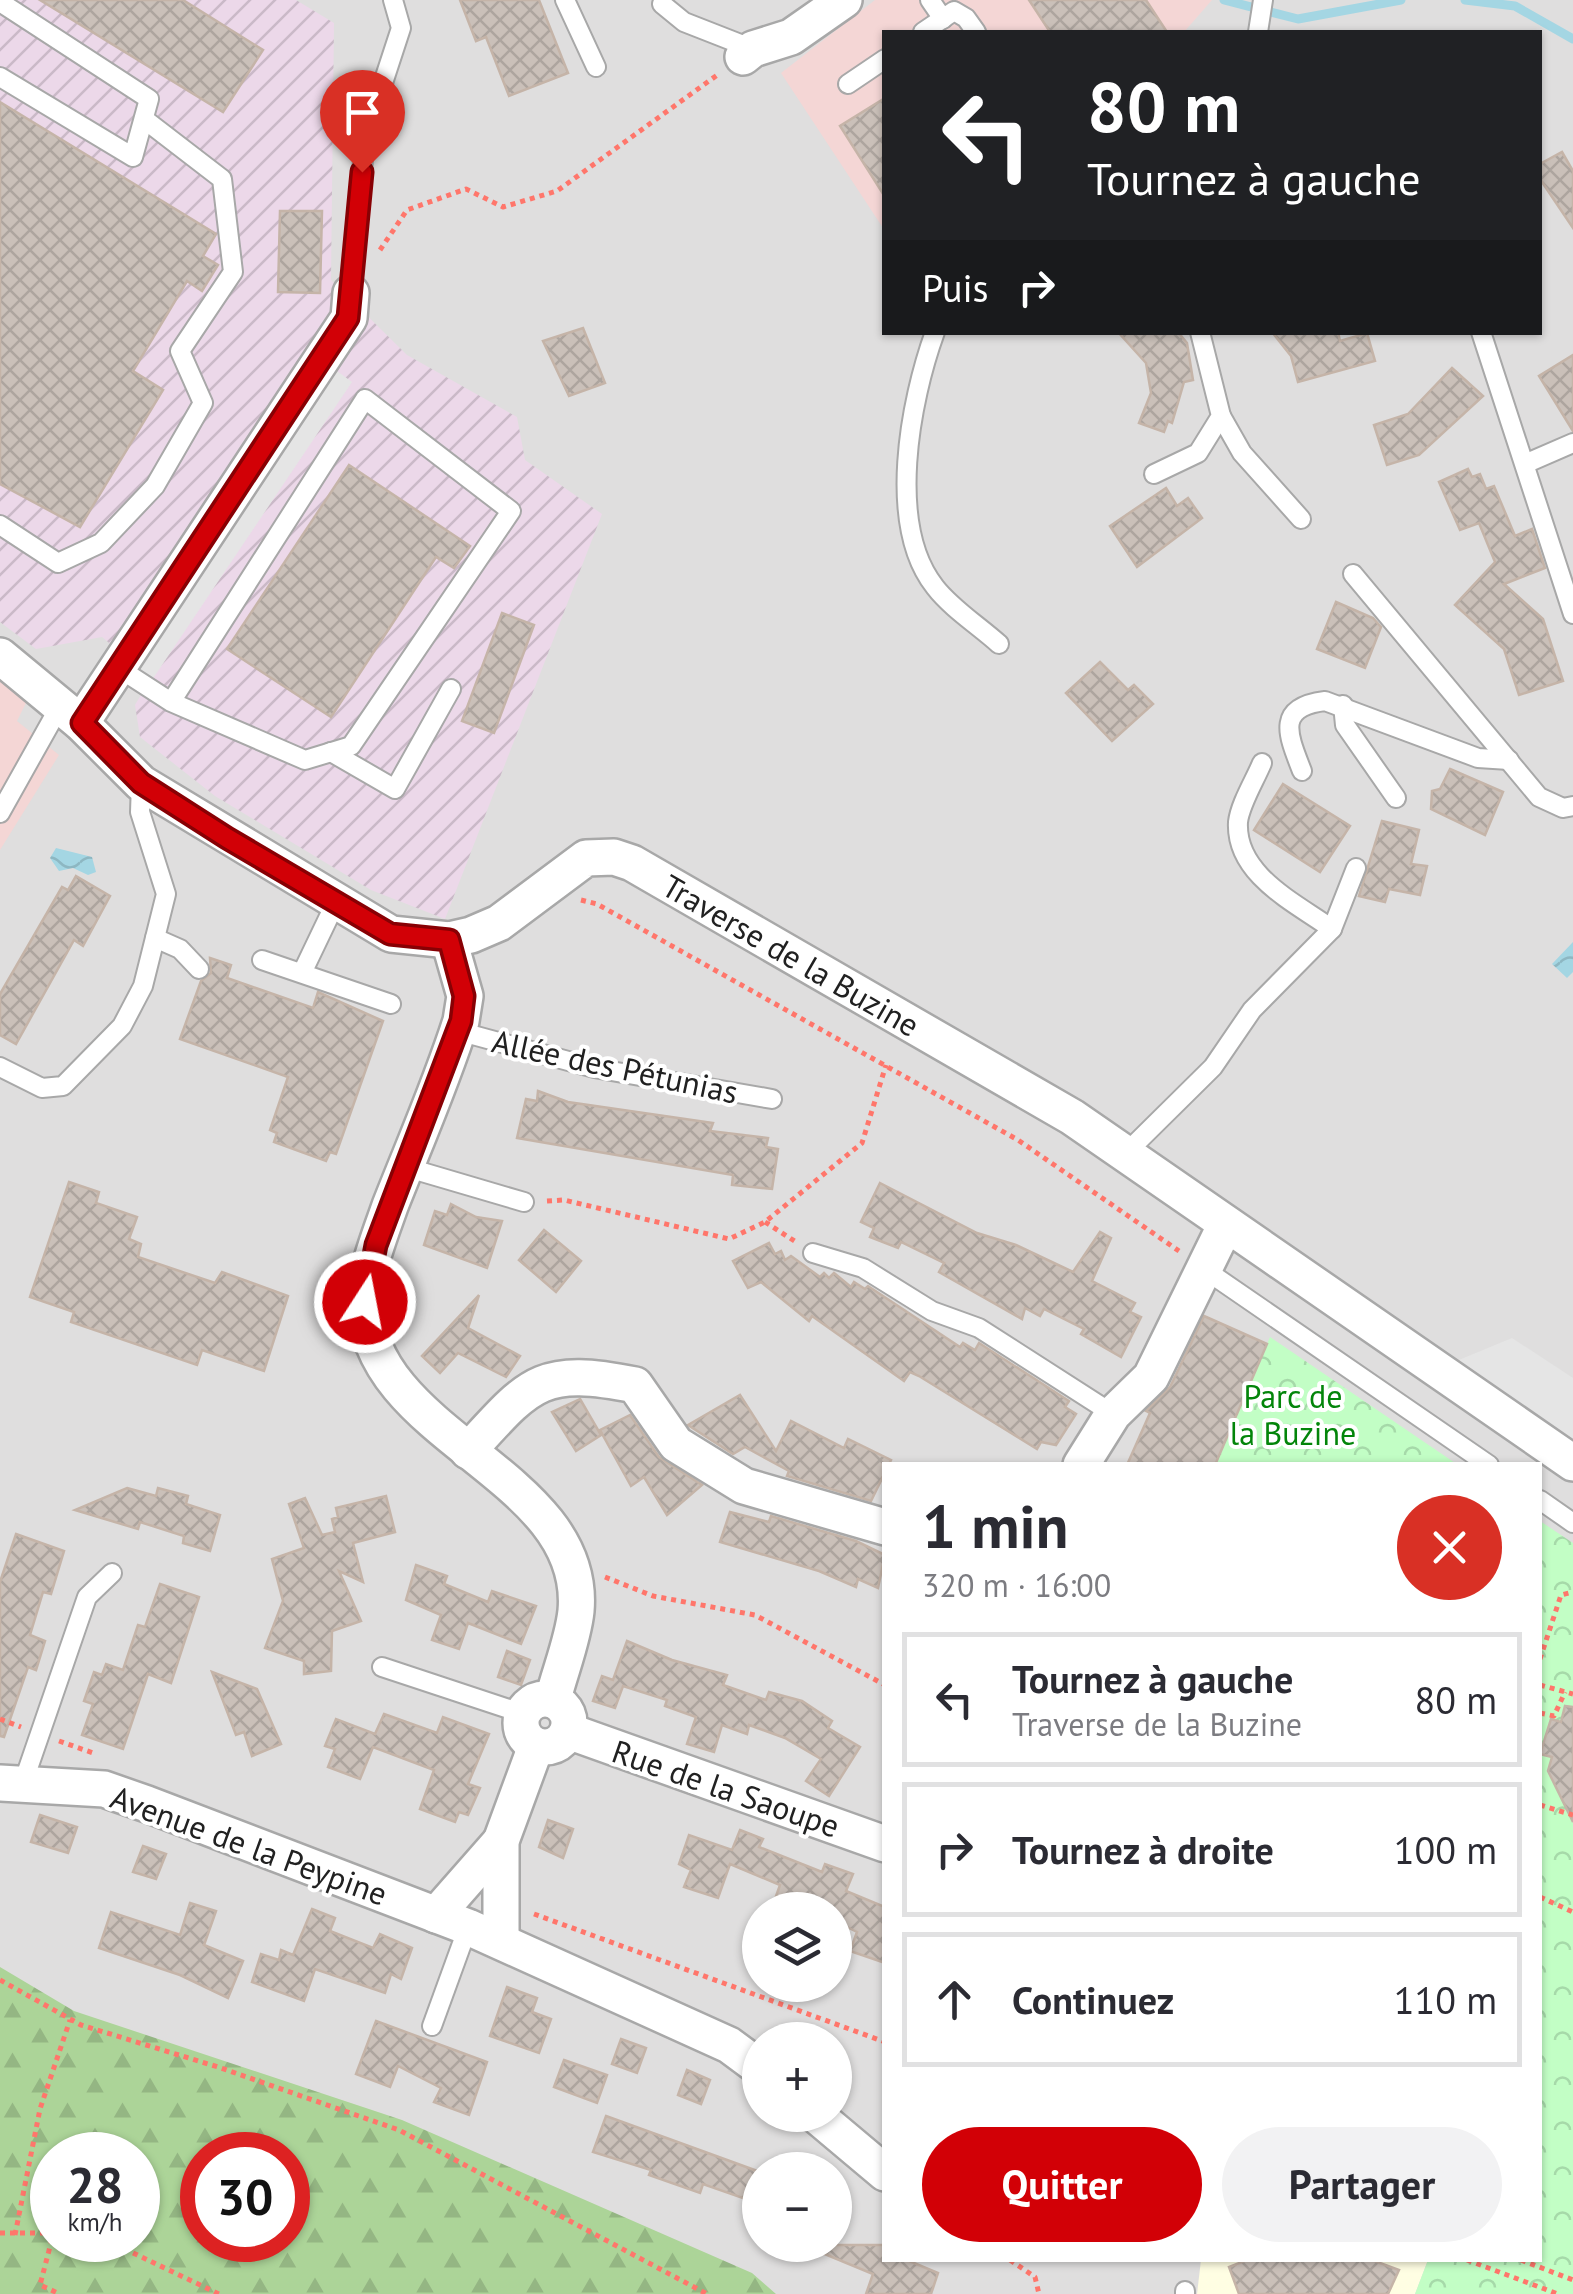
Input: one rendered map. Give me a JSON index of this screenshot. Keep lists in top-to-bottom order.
{
  "streets": {
    "street": ["Traverse de la Buzine", "Rue de la Saoupe", "Avenue de la Peypine"],
    "lane": ["Allée des Pétunias"]
  },
  "parks": ["Parc de la Buzine"],
  "page": {
    "turn": ["80 m", "Tournez à gauche"],
    "then": "Puis",
    "heading": ["1 min", "320 m · 16:00"],
    "list": [
      {
        "name": "Tournez à gauche",
        "note": "Traverse de la Buzine",
        "value": "80 m"
      },
      {
        "name": "Tournez à droite",
        "value": "100 m"
      },
      {
        "name": "Continuez",
        "value": "110 m"
      }
    ],
    "map_buttons": ["+", "−"],
    "buttons": ["Quitter", "Partager"],
    "speed": "28 km/h",
    "limit": "30"
  }
}
